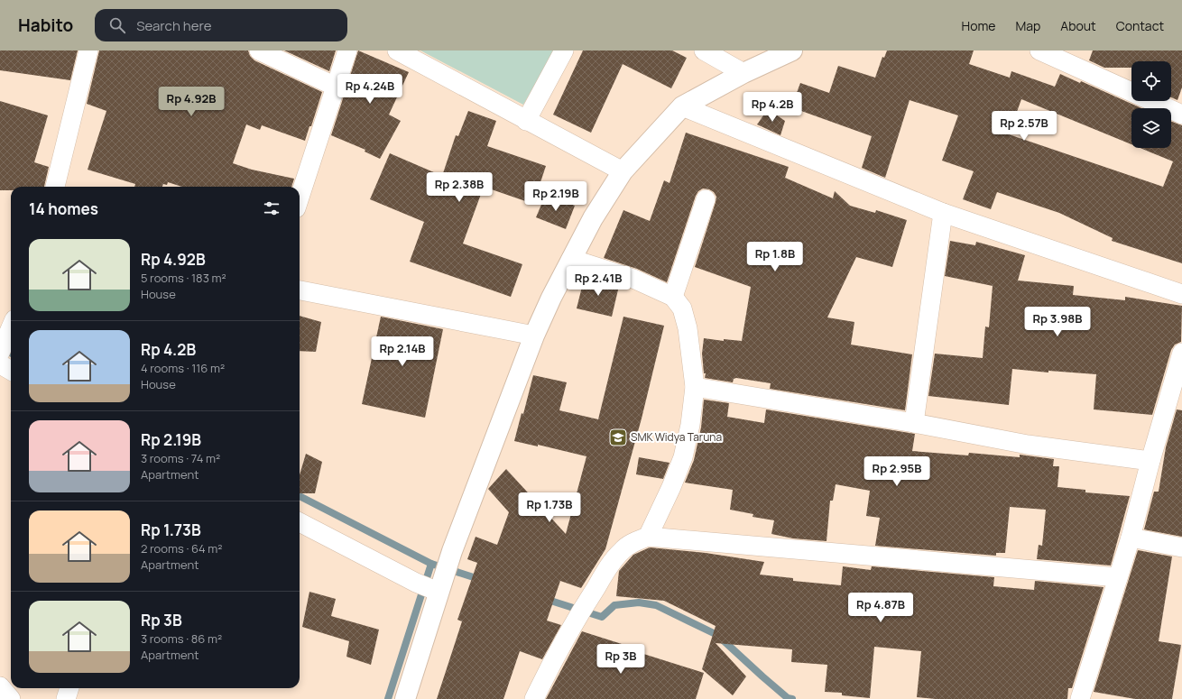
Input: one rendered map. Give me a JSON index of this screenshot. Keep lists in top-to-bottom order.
{
  "places": {
    "school or university": ["SMK Widya Taruna"]
  },
  "page": {
    "header": "Habito",
    "search": "Search here",
    "nav": [
      "Home",
      "Map",
      "About",
      "Contact"
    ],
    "price": [
      "Rp 4.24B",
      "Rp 4.92B",
      "Rp 4.2B",
      "Rp 2.57B",
      "Rp 2.38B",
      "Rp 2.19B",
      "Rp 1.8B",
      "Rp 2.41B",
      "Rp 3.98B",
      "Rp 2.14B",
      "Rp 2.95B",
      "Rp 1.73B",
      "Rp 4.87B",
      "Rp 3B"
    ],
    "heading": "14 homes",
    "list": [
      {
        "name": "Rp 4.92B",
        "note": "5 rooms · 183 m² · House"
      },
      {
        "name": "Rp 4.2B",
        "note": "4 rooms · 116 m² · House"
      },
      {
        "name": "Rp 2.19B",
        "note": "3 rooms · 74 m² · Apartment"
      },
      {
        "name": "Rp 1.73B",
        "note": "2 rooms · 64 m² · Apartment"
      },
      {
        "name": "Rp 3B",
        "note": "3 rooms · 86 m² · Apartment"
      }
    ]
  }
}
